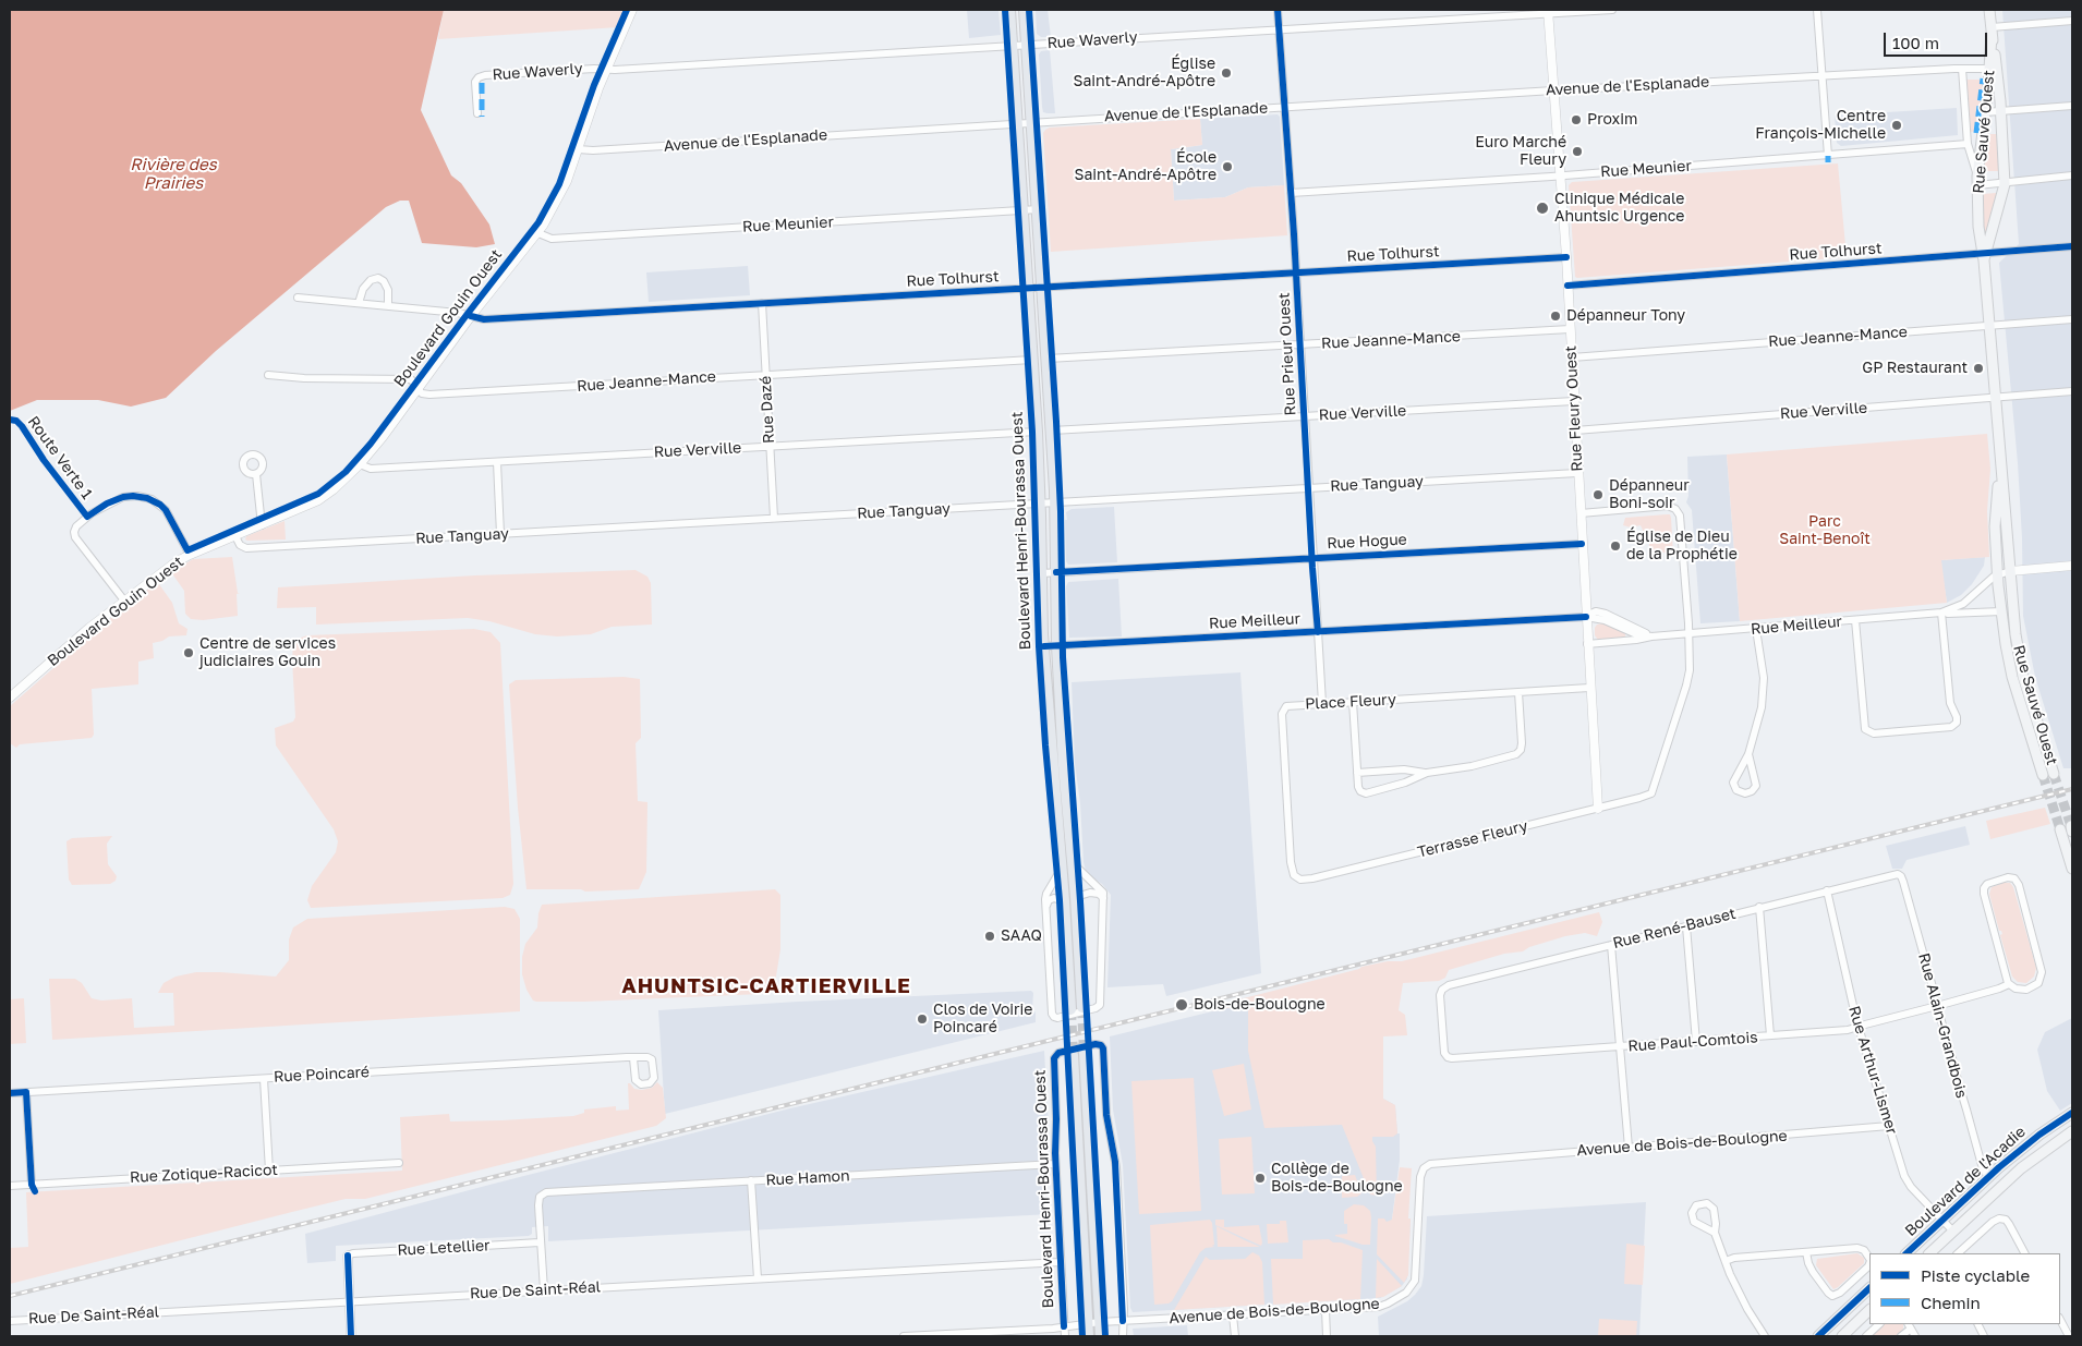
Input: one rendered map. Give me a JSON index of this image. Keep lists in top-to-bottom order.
{
  "streets": {
    "main road": ["Rue Sauvé Ouest", "Boulevard Henri-Bourassa Ouest", "Boulevard de l'Acadie"],
    "street": [
      "Rue Waverly",
      "Avenue de l'Esplanade",
      "Rue Meunier",
      "Rue Tolhurst",
      "Boulevard Gouin Ouest",
      "Rue Jeanne-Mance",
      "Rue Prieur Ouest",
      "Rue Fleury Ouest",
      "Rue Dazé",
      "Rue Verville",
      "Rue Tanguay",
      "Rue Hogue",
      "Rue Meilleur",
      "Place Fleury",
      "Terrasse Fleury",
      "Rue René-Bauset",
      "Rue Alain-Grandbois",
      "Rue Paul-Comtois",
      "Rue Arthur-Lismer",
      "Rue Poincaré",
      "Avenue de Bois-de-Boulogne",
      "Rue Zotique-Racicot",
      "Rue Hamon",
      "Rue Letellier",
      "Rue De Saint-Réal"
    ],
    "cycle path": ["Route Verte 1"]
  },
  "crossings": [
    ["Rue Waverly", "Boulevard Gouin Ouest"],
    ["Rue Waverly", "Rue Prieur Ouest"],
    ["Rue Waverly", "Rue Fleury Ouest"],
    ["Rue Waverly", "Boulevard Henri-Bourassa Ouest"],
    ["Avenue de l'Esplanade", "Rue Sauvé Ouest"],
    ["Avenue de l'Esplanade", "Boulevard Gouin Ouest"],
    ["Avenue de l'Esplanade", "Rue Prieur Ouest"],
    ["Avenue de l'Esplanade", "Rue Fleury Ouest"],
    ["Avenue de l'Esplanade", "Boulevard Henri-Bourassa Ouest"],
    ["Rue Sauvé Ouest", "Rue Meunier"],
    ["Rue Sauvé Ouest", "Rue Tolhurst"],
    ["Rue Sauvé Ouest", "Rue Jeanne-Mance"],
    ["Rue Sauvé Ouest", "Rue Verville"],
    ["Rue Sauvé Ouest", "Rue Meilleur"],
    ["Rue Meunier", "Boulevard Gouin Ouest"],
    ["Rue Meunier", "Rue Prieur Ouest"],
    ["Rue Meunier", "Rue Fleury Ouest"],
    ["Rue Meunier", "Boulevard Henri-Bourassa Ouest"],
    ["Rue Tolhurst", "Boulevard Gouin Ouest"],
    ["Rue Tolhurst", "Rue Prieur Ouest"],
    ["Rue Tolhurst", "Rue Fleury Ouest"],
    ["Rue Tolhurst", "Rue Dazé"],
    ["Rue Tolhurst", "Boulevard Henri-Bourassa Ouest"],
    ["Boulevard Gouin Ouest", "Rue Jeanne-Mance"],
    ["Boulevard Gouin Ouest", "Rue Verville"],
    ["Boulevard Gouin Ouest", "Rue Tanguay"],
    ["Rue Jeanne-Mance", "Rue Prieur Ouest"],
    ["Rue Jeanne-Mance", "Rue Fleury Ouest"],
    ["Rue Jeanne-Mance", "Rue Dazé"],
    ["Rue Jeanne-Mance", "Boulevard Henri-Bourassa Ouest"],
    ["Rue Prieur Ouest", "Rue Verville"],
    ["Rue Prieur Ouest", "Rue Tanguay"],
    ["Rue Prieur Ouest", "Rue Hogue"],
    ["Rue Prieur Ouest", "Rue Meilleur"],
    ["Rue Prieur Ouest", "Place Fleury"],
    ["Rue Fleury Ouest", "Rue Verville"],
    ["Rue Fleury Ouest", "Rue Tanguay"],
    ["Rue Fleury Ouest", "Rue Hogue"],
    ["Rue Fleury Ouest", "Rue Meilleur"],
    ["Rue Fleury Ouest", "Place Fleury"],
    ["Rue Fleury Ouest", "Terrasse Fleury"],
    ["Rue Dazé", "Rue Verville"],
    ["Rue Dazé", "Rue Tanguay"],
    ["Rue Verville", "Boulevard Henri-Bourassa Ouest"],
    ["Rue Tanguay", "Boulevard Henri-Bourassa Ouest"],
    ["Boulevard Henri-Bourassa Ouest", "Rue Hogue"],
    ["Boulevard Henri-Bourassa Ouest", "Rue Meilleur"],
    ["Boulevard Henri-Bourassa Ouest", "Avenue de Bois-de-Boulogne"],
    ["Boulevard Henri-Bourassa Ouest", "Rue Hamon"],
    ["Boulevard Henri-Bourassa Ouest", "Rue De Saint-Réal"],
    ["Rue Meilleur", "Terrasse Fleury"],
    ["Place Fleury", "Terrasse Fleury"],
    ["Rue René-Bauset", "Rue Alain-Grandbois"],
    ["Rue René-Bauset", "Rue Paul-Comtois"],
    ["Rue René-Bauset", "Rue Arthur-Lismer"],
    ["Rue Alain-Grandbois", "Rue Paul-Comtois"],
    ["Rue Alain-Grandbois", "Boulevard de l'Acadie"],
    ["Rue Paul-Comtois", "Rue Arthur-Lismer"],
    ["Rue Arthur-Lismer", "Avenue de Bois-de-Boulogne"],
    ["Rue Arthur-Lismer", "Boulevard de l'Acadie"],
    ["Rue Hamon", "Rue Letellier"]
  ],
  "districts": ["AHUNTSIC-CARTIERVILLE"],
  "water": ["Rivière des Prairies"],
  "parks": ["Parc Saint-Benoît"],
  "places": [
    "Église Saint-André-Apôtre",
    "Proxim",
    "Centre François-Michelle",
    "Euro Marché Fleury",
    "École Saint-André-Apôtre",
    "Clinique Médicale Ahuntsic Urgence",
    "Dépanneur Tony",
    "GP Restaurant",
    "Dépanneur Boni-soir",
    "Église de Dieu de la Prophétie",
    "Centre de services judiciaires Gouin",
    "SAAQ",
    "Bois-de-Boulogne",
    "Clos de Voirie Poincaré",
    "Collège de Bois-de-Boulogne"
  ],
  "legend": ["Piste cyclable", "Chemin"],
  "scale_bar": "100 m"
}
